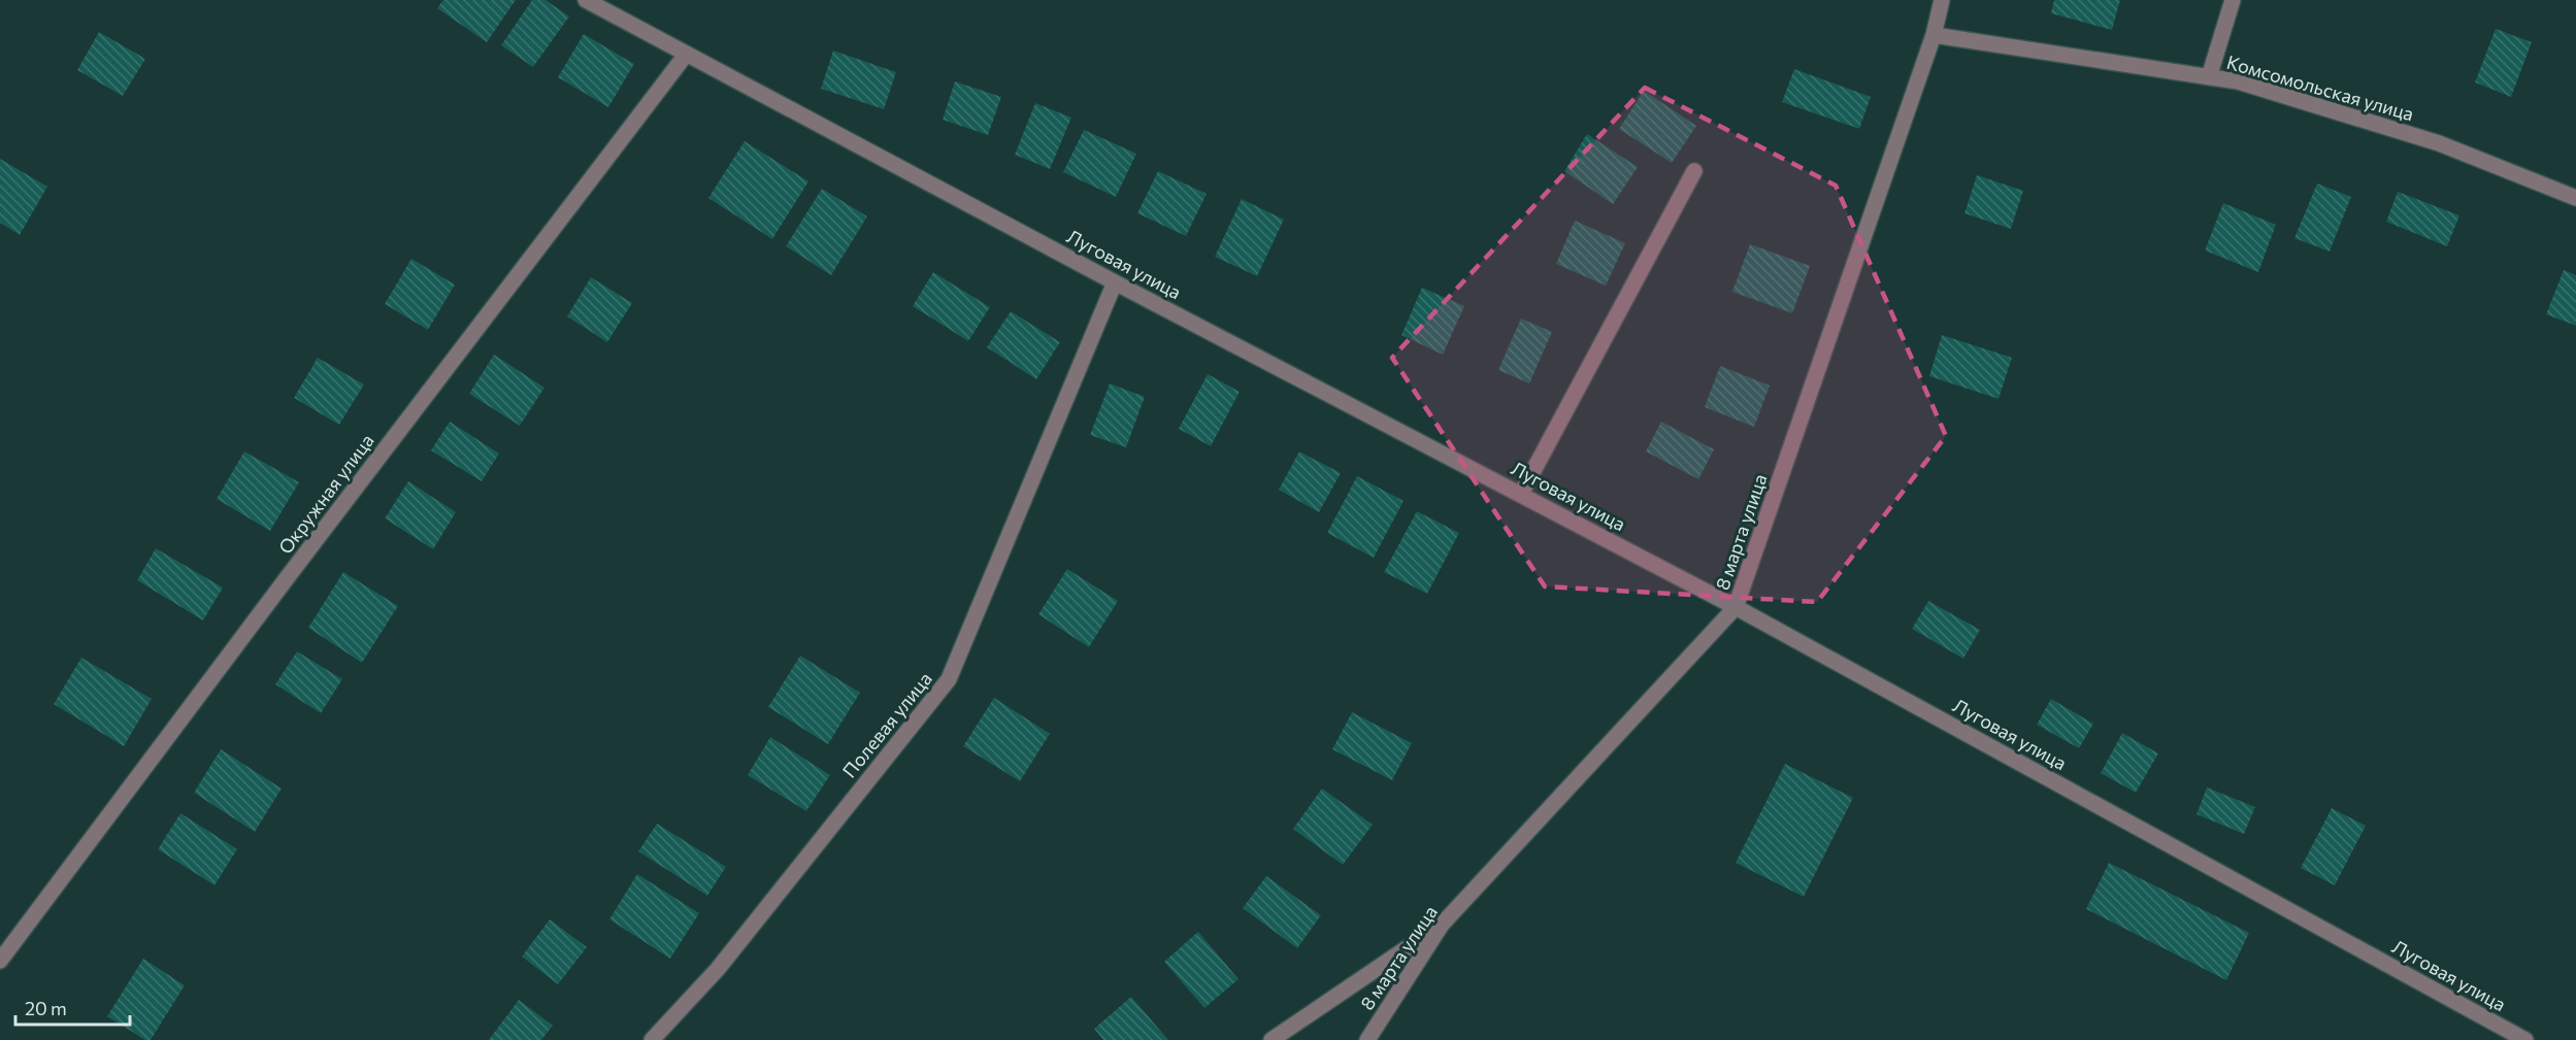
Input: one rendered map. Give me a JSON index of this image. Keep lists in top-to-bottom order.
{
  "streets": {
    "street": [
      "Комсомольская улица",
      "Луговая улица",
      "Окружная улица",
      "8 марта улица",
      "Полевая улица"
    ]
  },
  "crossings": [
    ["Комсомольская улица", "8 марта улица"],
    ["Луговая улица", "Окружная улица"],
    ["Луговая улица", "8 марта улица"],
    ["Луговая улица", "Полевая улица"]
  ],
  "scale_bar": "20 m"
}
